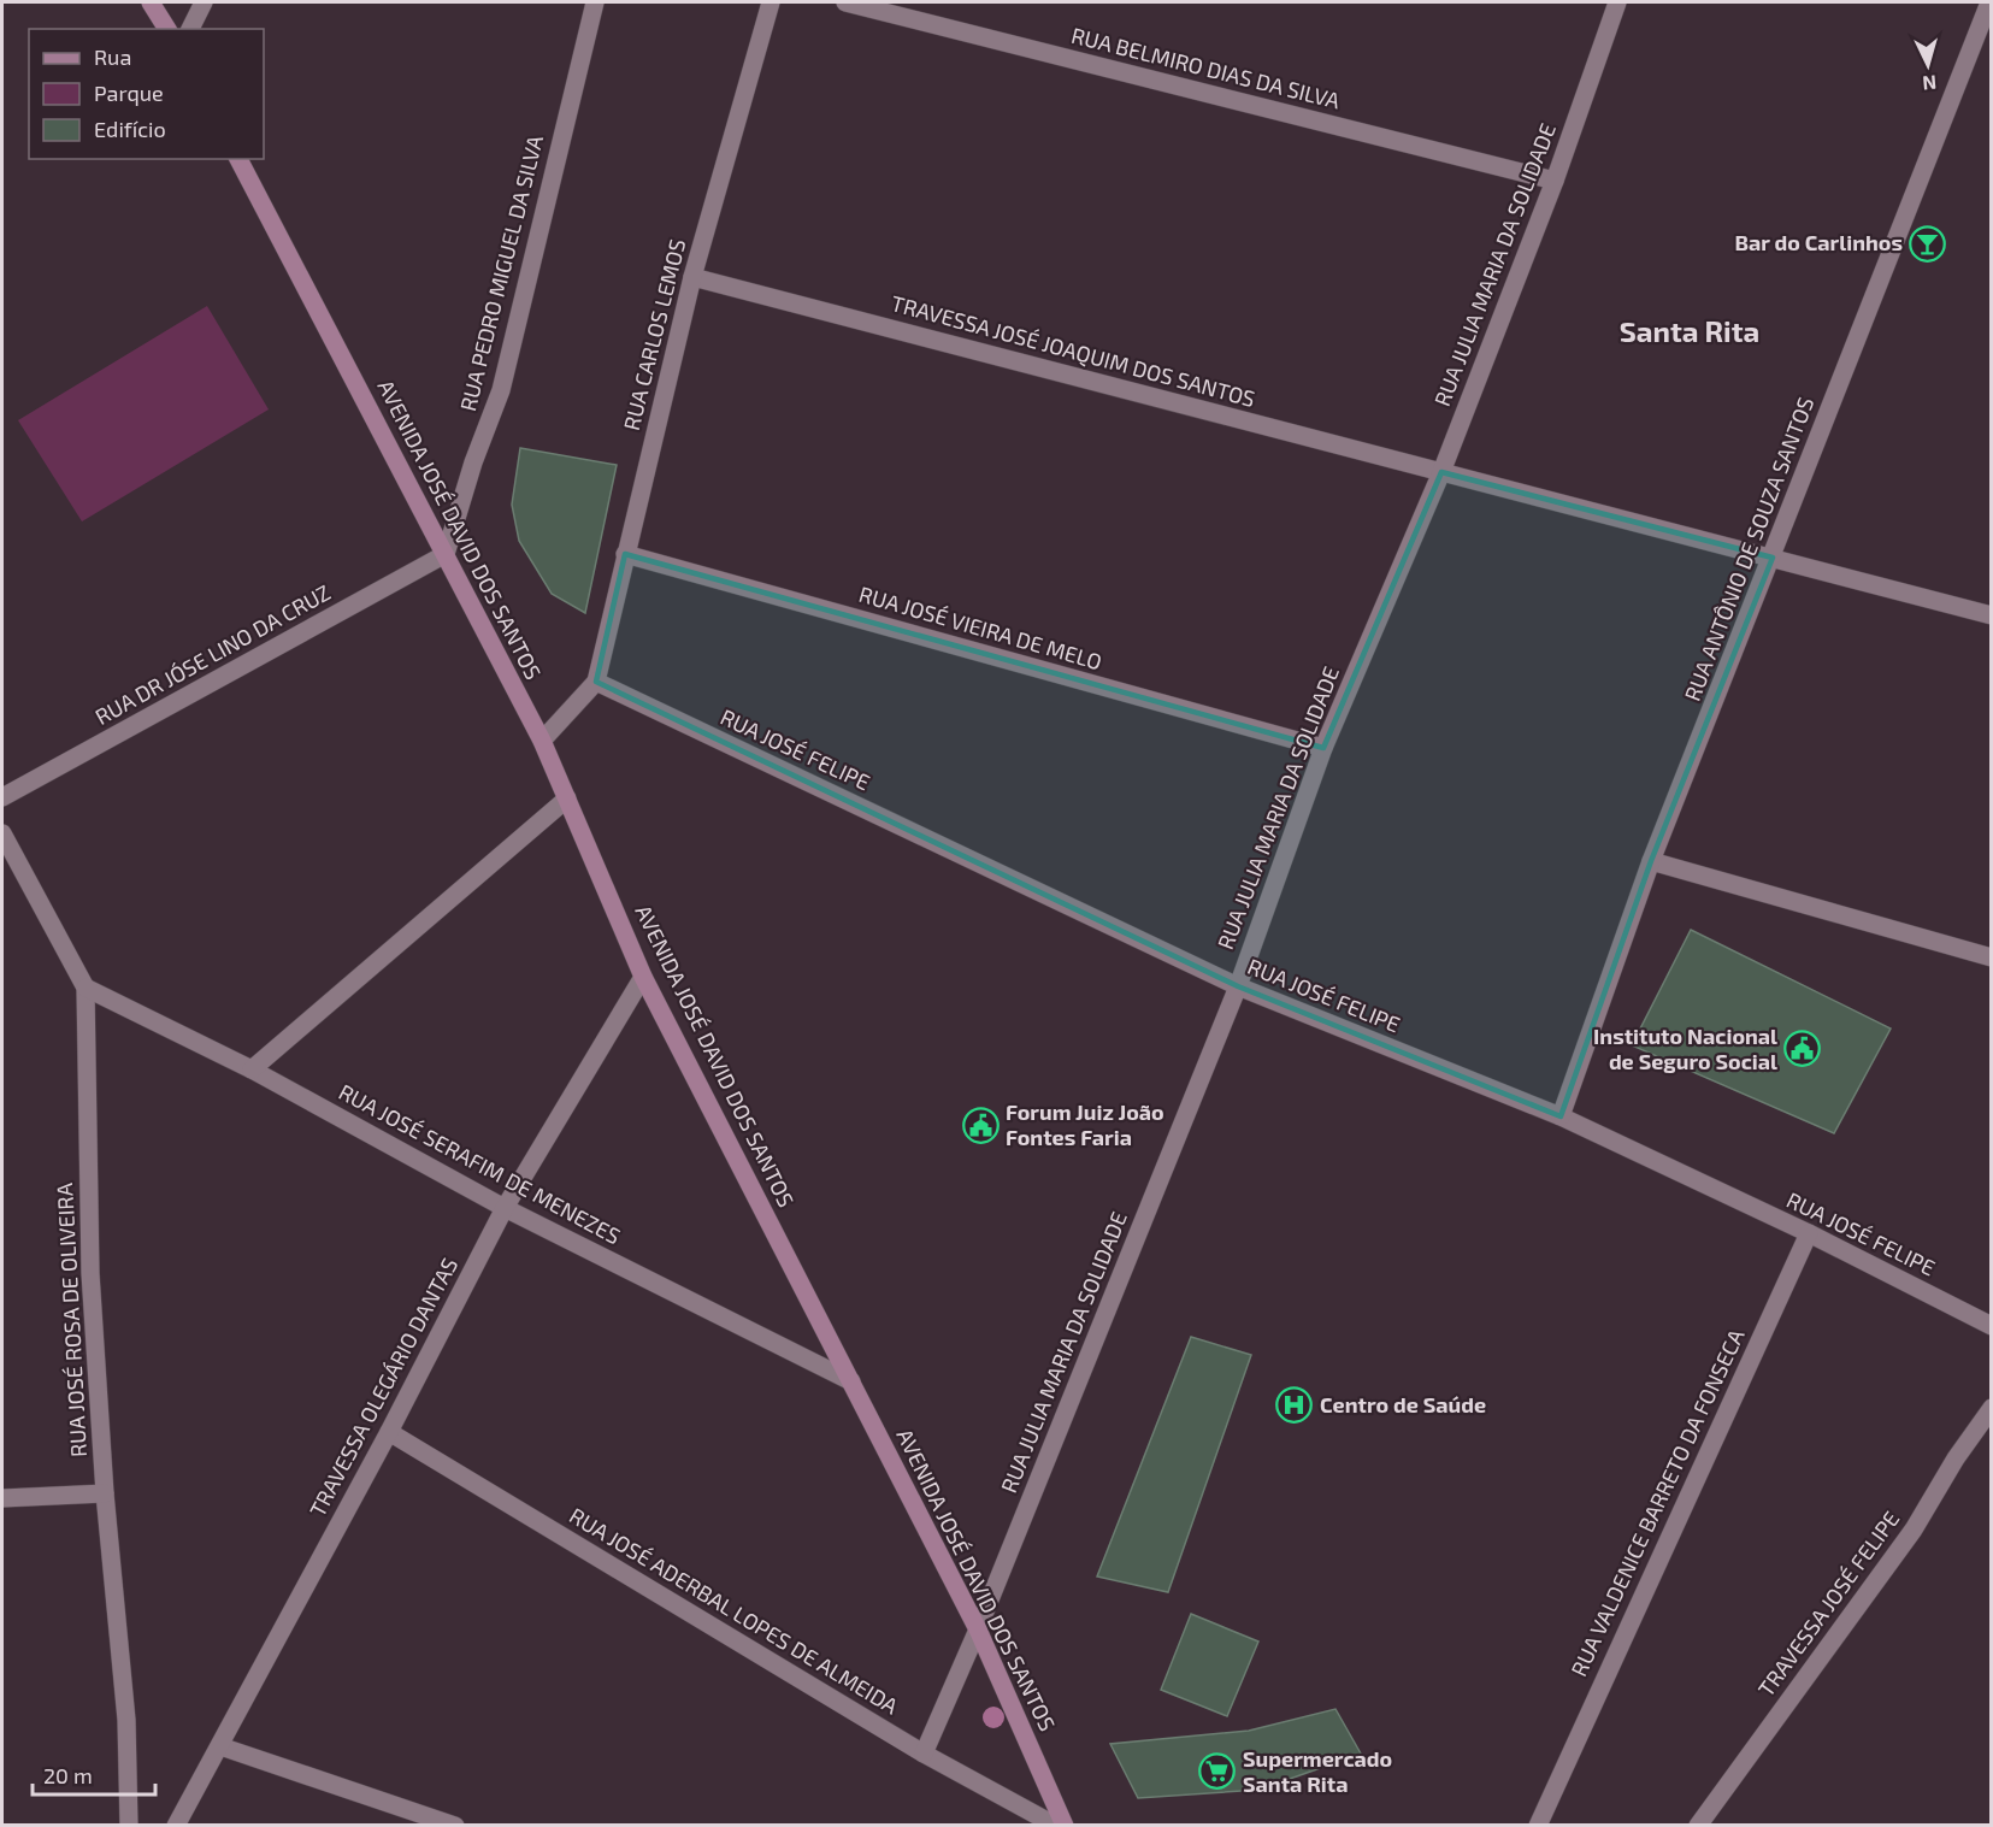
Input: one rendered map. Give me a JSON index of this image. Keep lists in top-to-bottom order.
{
  "streets": {
    "main road": ["AVENIDA JOSÉ DAVID DOS SANTOS"],
    "street": [
      "RUA BELMIRO DIAS DA SILVA",
      "RUA JULIA MARIA DA SOLIDADE",
      "RUA PEDRO MIGUEL DA SILVA",
      "RUA CARLOS LEMOS",
      "TRAVESSA JOSÉ JOAQUIM DOS SANTOS",
      "RUA ANTÔNIO DE SOUZA SANTOS",
      "RUA JOSÉ VIEIRA DE MELO",
      "RUA DR JÓSE LINO DA CRUZ",
      "RUA JOSÉ FELIPE",
      "RUA JOSÉ SERAFIM DE MENEZES",
      "RUA JOSÉ ROSA DE OLIVEIRA",
      "TRAVESSA OLEGÁRIO DANTAS",
      "RUA VALDENICE BARRETO DA FONSECA",
      "TRAVESSA JOSÉ FELIPE",
      "RUA JOSÉ ADERBAL LOPES DE ALMEIDA"
    ]
  },
  "crossings": [
    ["RUA BELMIRO DIAS DA SILVA", "RUA JULIA MARIA DA SOLIDADE"],
    ["RUA JULIA MARIA DA SOLIDADE", "TRAVESSA JOSÉ JOAQUIM DOS SANTOS"],
    ["RUA JULIA MARIA DA SOLIDADE", "AVENIDA JOSÉ DAVID DOS SANTOS"],
    ["RUA JULIA MARIA DA SOLIDADE", "RUA JOSÉ VIEIRA DE MELO"],
    ["RUA JULIA MARIA DA SOLIDADE", "RUA JOSÉ FELIPE"],
    ["RUA JULIA MARIA DA SOLIDADE", "RUA JOSÉ ADERBAL LOPES DE ALMEIDA"],
    ["RUA PEDRO MIGUEL DA SILVA", "AVENIDA JOSÉ DAVID DOS SANTOS"],
    ["RUA PEDRO MIGUEL DA SILVA", "RUA DR JÓSE LINO DA CRUZ"],
    ["RUA CARLOS LEMOS", "TRAVESSA JOSÉ JOAQUIM DOS SANTOS"],
    ["RUA CARLOS LEMOS", "RUA JOSÉ VIEIRA DE MELO"],
    ["RUA CARLOS LEMOS", "RUA JOSÉ FELIPE"],
    ["TRAVESSA JOSÉ JOAQUIM DOS SANTOS", "RUA ANTÔNIO DE SOUZA SANTOS"],
    ["AVENIDA JOSÉ DAVID DOS SANTOS", "RUA DR JÓSE LINO DA CRUZ"],
    ["AVENIDA JOSÉ DAVID DOS SANTOS", "RUA JOSÉ SERAFIM DE MENEZES"],
    ["AVENIDA JOSÉ DAVID DOS SANTOS", "TRAVESSA OLEGÁRIO DANTAS"],
    ["RUA ANTÔNIO DE SOUZA SANTOS", "RUA JOSÉ FELIPE"],
    ["RUA JOSÉ FELIPE", "RUA VALDENICE BARRETO DA FONSECA"],
    ["RUA JOSÉ SERAFIM DE MENEZES", "RUA JOSÉ ROSA DE OLIVEIRA"],
    ["RUA JOSÉ SERAFIM DE MENEZES", "TRAVESSA OLEGÁRIO DANTAS"],
    ["TRAVESSA OLEGÁRIO DANTAS", "RUA JOSÉ ADERBAL LOPES DE ALMEIDA"]
  ],
  "districts": ["Santa Rita"],
  "places": {
    "bar": ["Bar do Carlinhos"],
    "public building": ["Instituto Nacional de Seguro Social", "Forum Juiz João Fontes Faria"],
    "hospital": ["Centro de Saúde"],
    "supermarket": ["Supermercado Santa Rita"]
  },
  "legend": ["Rua", "Parque", "Edifício"],
  "scale_bar": "20 m",
  "north": "bottom"
}
